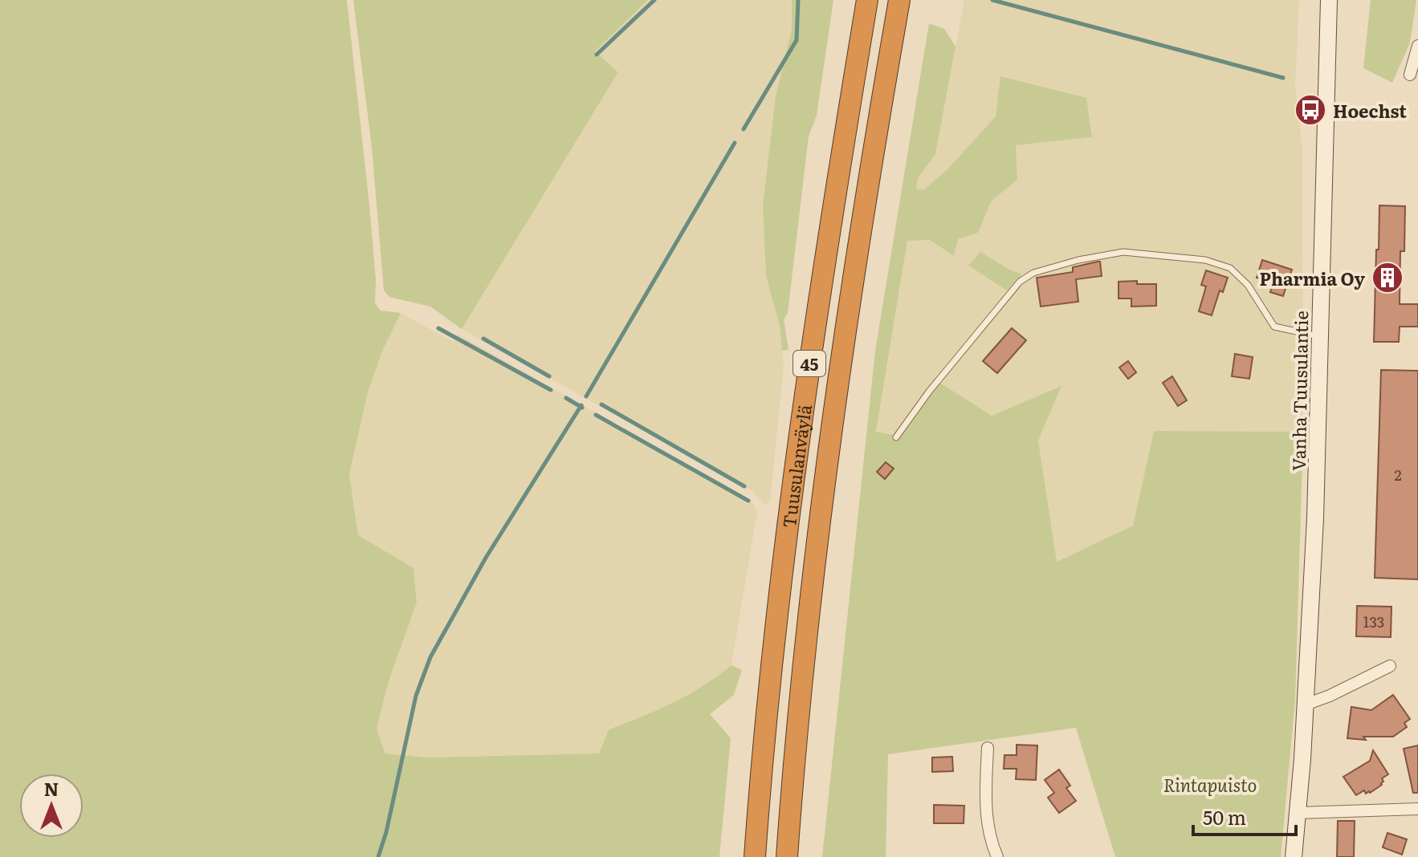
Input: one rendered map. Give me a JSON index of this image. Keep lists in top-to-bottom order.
{
  "streets": {
    "highway": ["45", "Tuusulanväylä"],
    "main road": ["Vanha Tuusulantie"]
  },
  "parks": ["Rintapuisto"],
  "places": {
    "bus stop": ["Hoechst"],
    "building": ["Pharmia Oy"]
  },
  "house_numbers": ["2", "133"],
  "scale_bar": "50 m",
  "north": "top"
}
